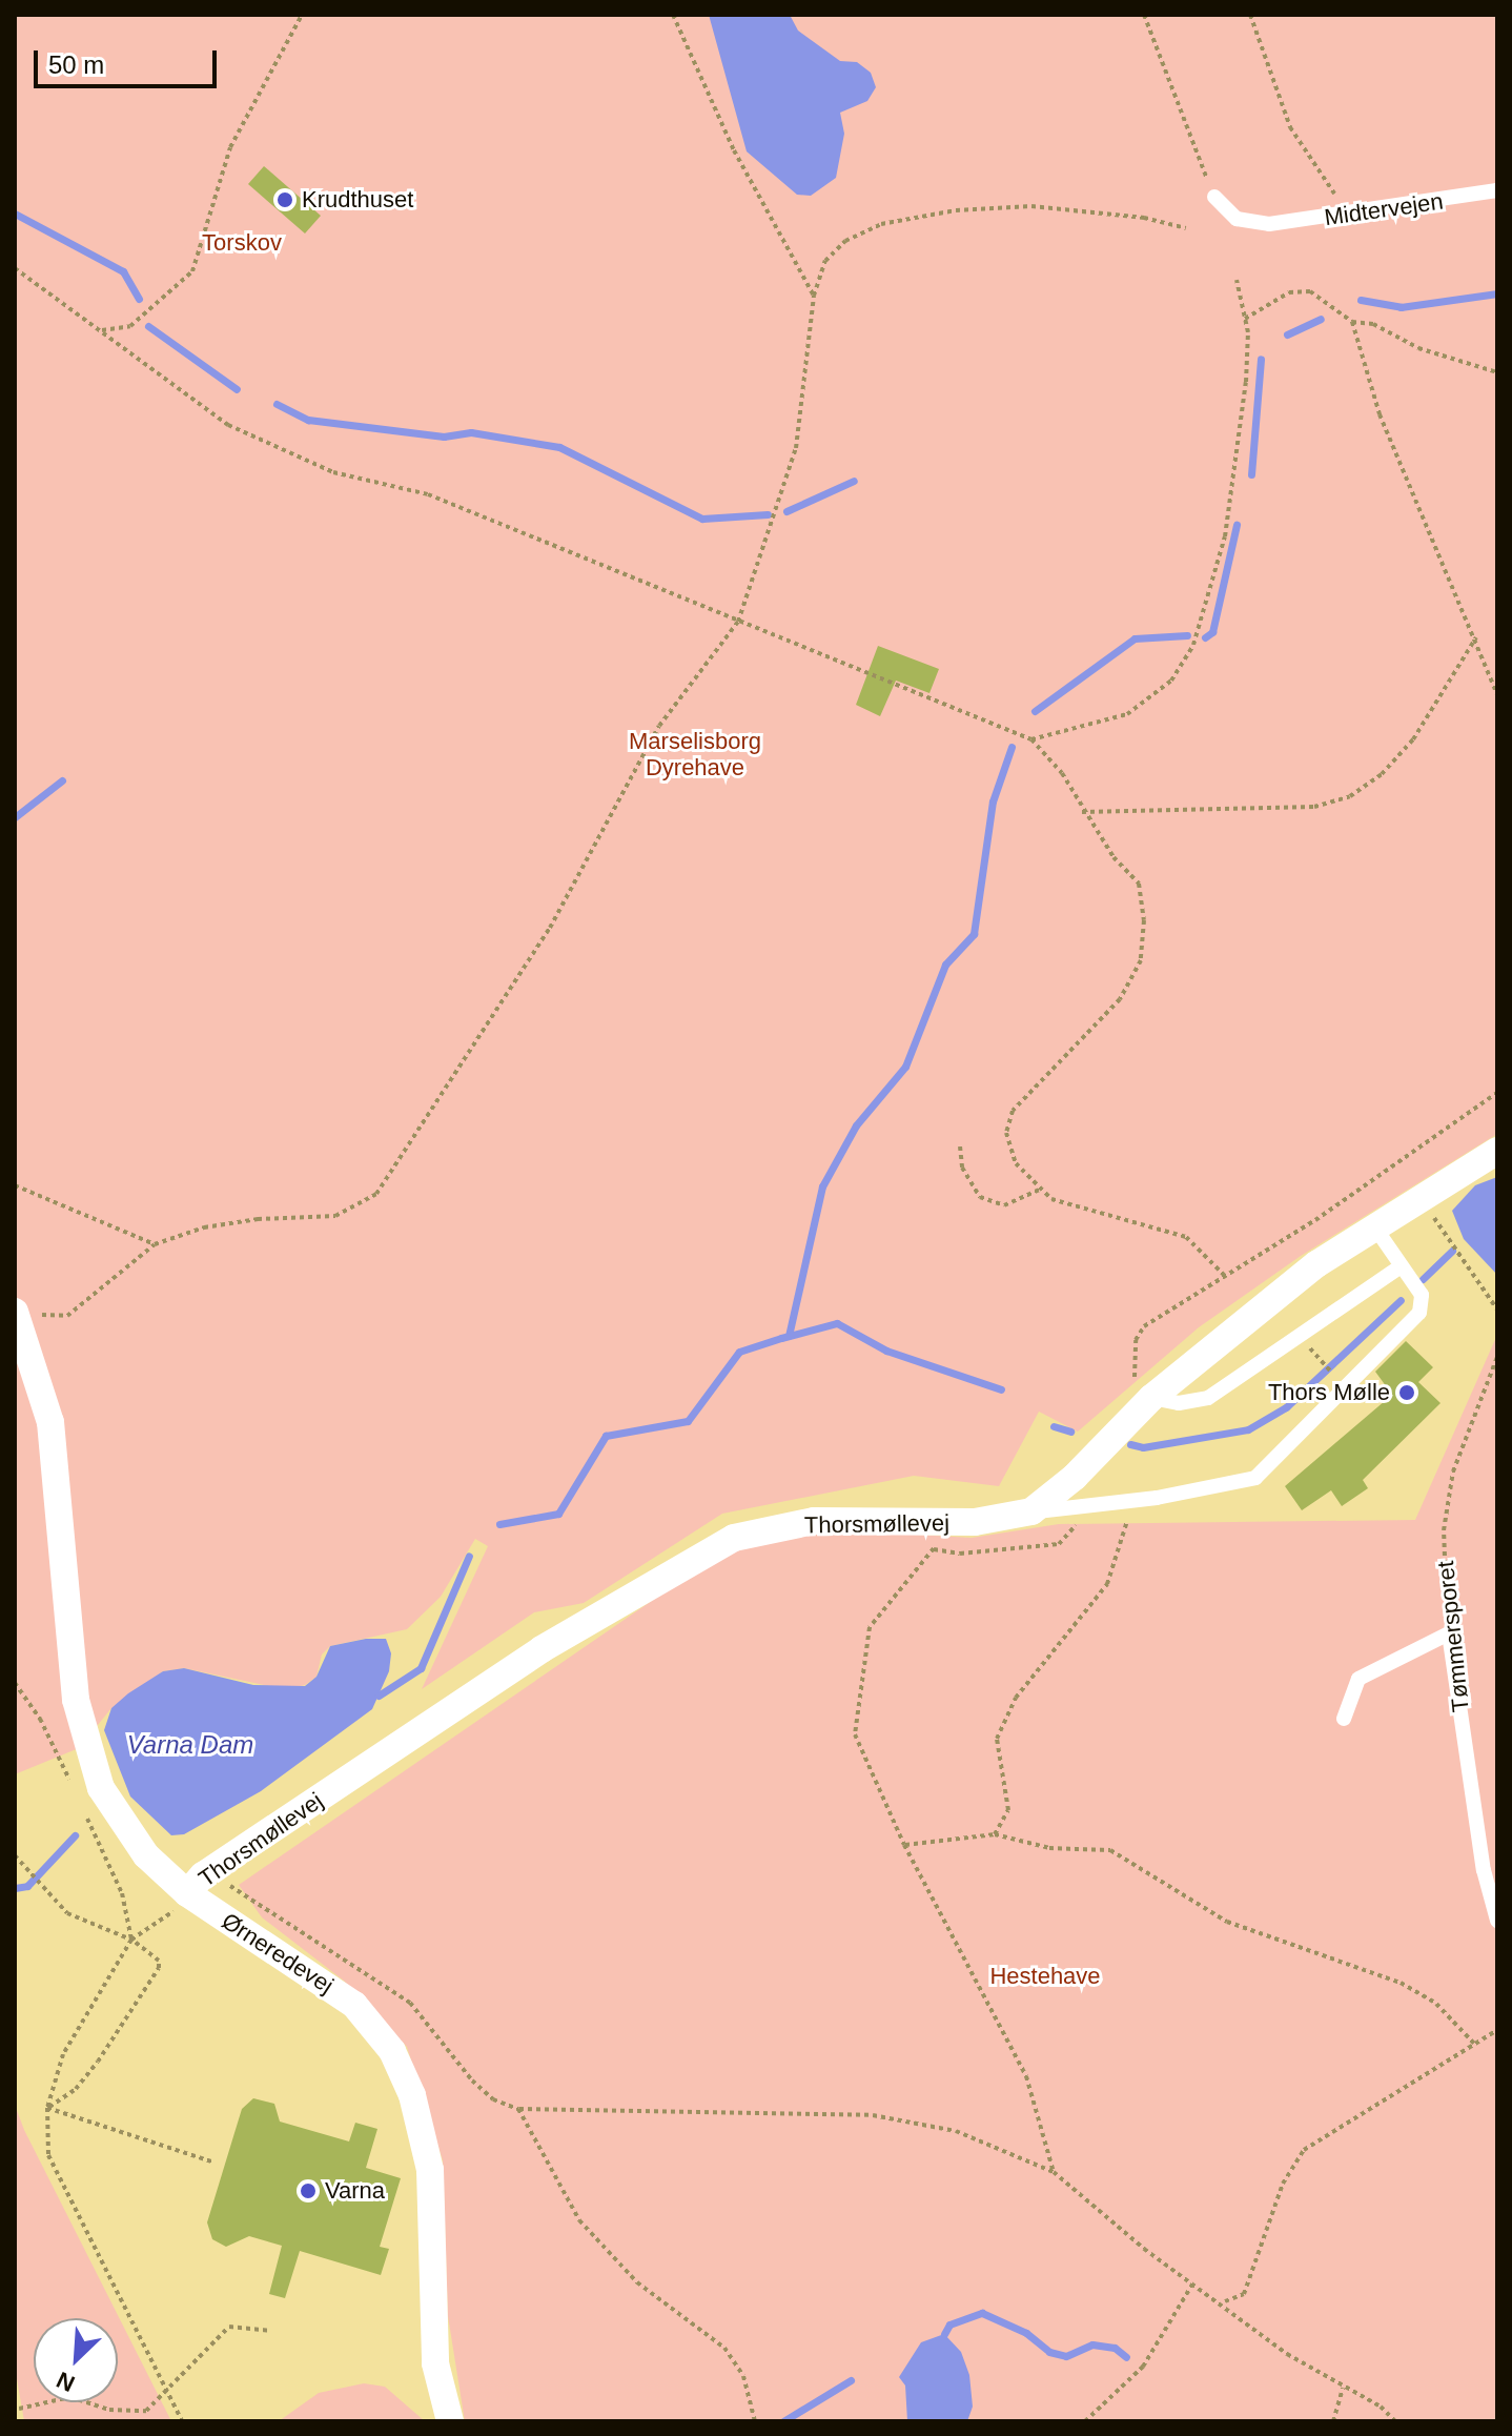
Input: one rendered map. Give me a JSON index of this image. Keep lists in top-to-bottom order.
{
  "streets": {
    "street": ["Thorsmøllevej", "Ørneredevej"],
    "lane": ["Midtervejen", "Tømmersporet"]
  },
  "crossings": [
    ["Thorsmøllevej", "Ørneredevej"]
  ],
  "water": ["Varna Dam"],
  "parks": ["Torskov", "Marselisborg Dyrehave", "Hestehave"],
  "places": ["Krudthuset", "Thors Mølle", "Varna"],
  "scale_bar": "50 m",
  "north": "bottom left"
}
